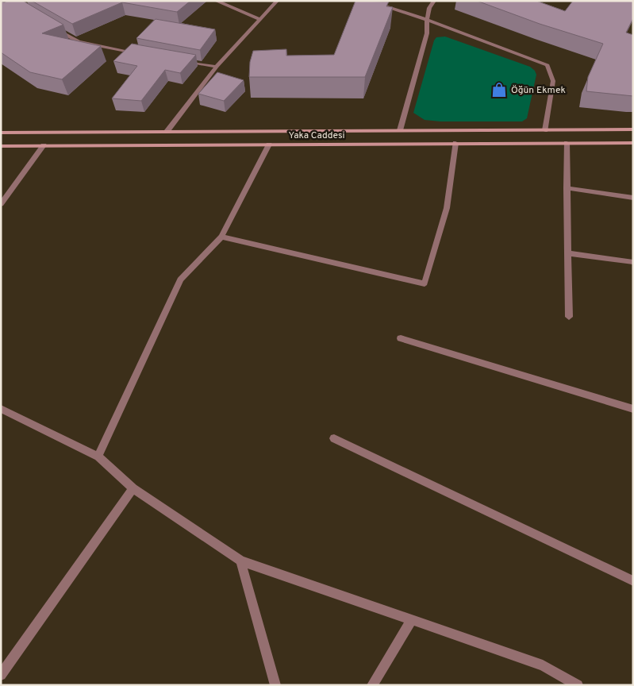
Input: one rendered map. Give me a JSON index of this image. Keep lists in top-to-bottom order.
{
  "streets": {
    "street": ["Yaka Caddesi"]
  },
  "places": {
    "shop": ["Öğün Ekmek"]
  }
}
